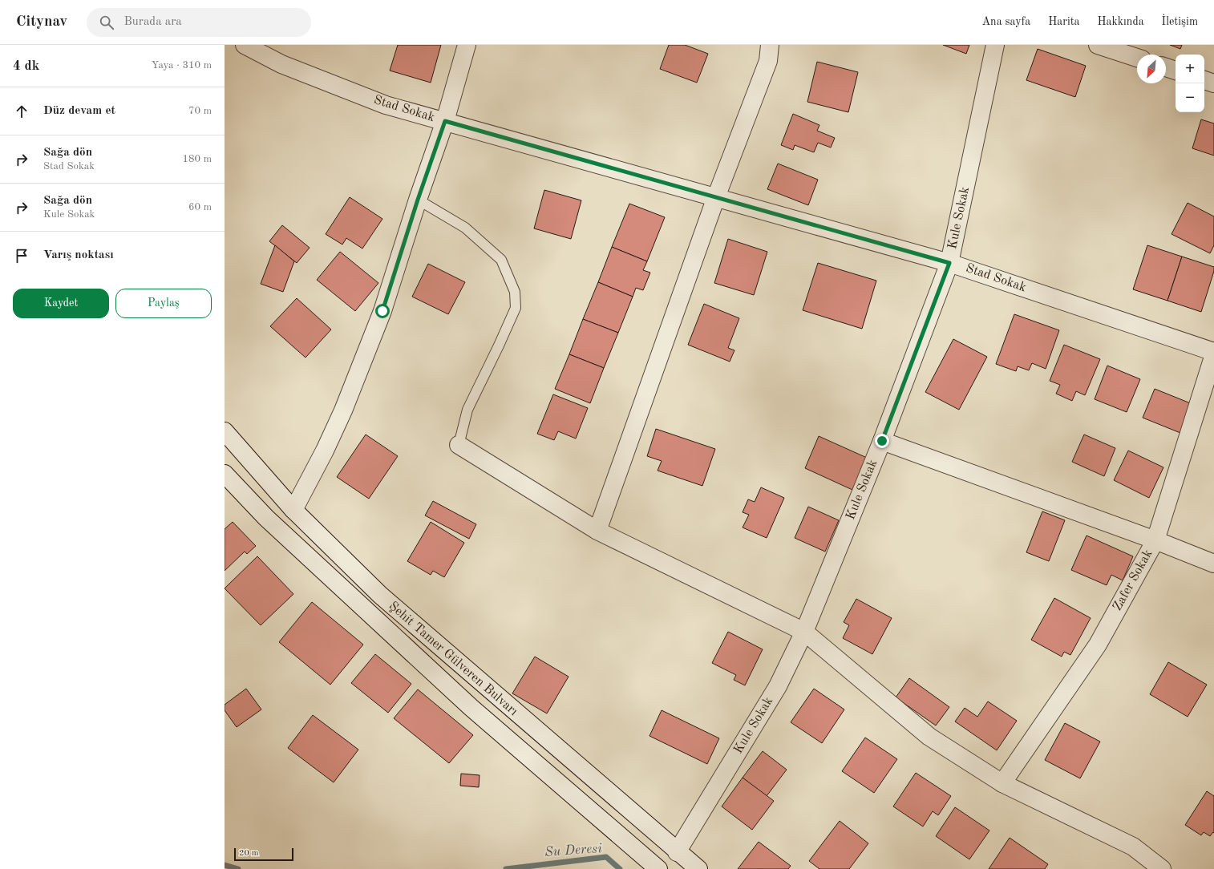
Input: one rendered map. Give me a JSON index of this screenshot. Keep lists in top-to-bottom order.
{
  "streets": {
    "street": [
      "Stad Sokak",
      "Kule Sokak",
      "Zafer Sokak",
      "Şehit Tamer Gülveren Bulvarı"
    ]
  },
  "crossings": [
    ["Stad Sokak", "Kule Sokak"],
    ["Kule Sokak", "Şehit Tamer Gülveren Bulvarı"]
  ],
  "water": ["Su Deresi"],
  "scale_bar": "20 m",
  "north": "bottom left",
  "page": {
    "header": "Citynav",
    "search": "Burada ara",
    "nav": [
      "Ana sayfa",
      "Harita",
      "Hakkında",
      "İletişim"
    ],
    "heading": ["4 dk", "Yaya · 310 m"],
    "map_buttons": ["+", "−"],
    "list": [
      ["Düz devam et", "70 m"],
      ["Sağa dön", "Stad Sokak", "180 m"],
      ["Sağa dön", "Kule Sokak", "60 m"],
      "Varış noktası"
    ],
    "buttons": ["Kaydet", "Paylaş"],
    "scale": "20 m"
  }
}
